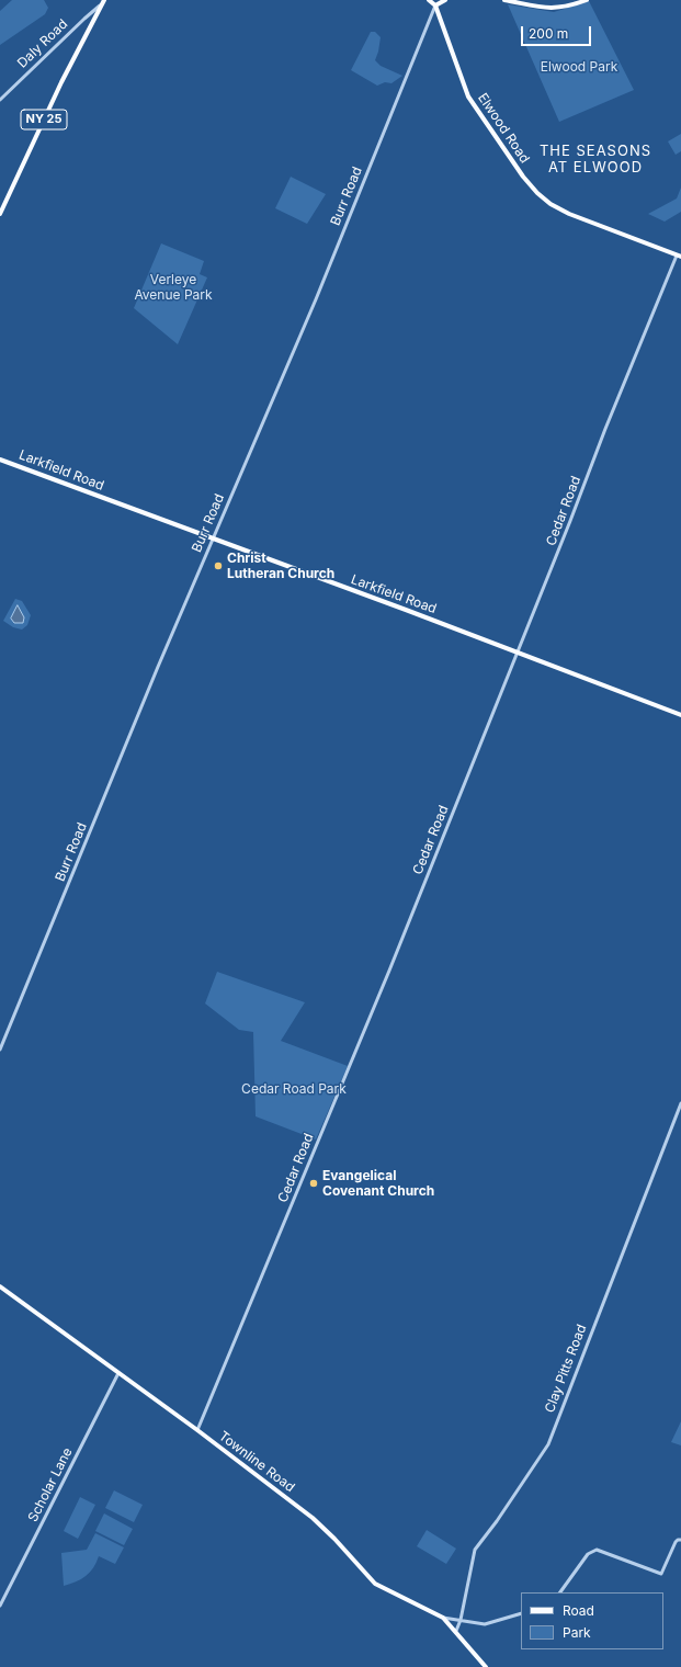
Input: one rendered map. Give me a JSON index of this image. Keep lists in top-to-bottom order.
{
  "streets": {
    "main road": [
      "NY 25",
      "Elwood Road",
      "Larkfield Road",
      "Townline Road"
    ],
    "street": [
      "Daly Road",
      "Burr Road",
      "Cedar Road",
      "Clay Pitts Road",
      "Scholar Lane"
    ]
  },
  "crossings": [
    ["Daly Road", "NY 25"],
    ["Elwood Road", "Burr Road"],
    ["Elwood Road", "Cedar Road"],
    ["Burr Road", "Larkfield Road"],
    ["Larkfield Road", "Cedar Road"],
    ["Cedar Road", "Townline Road"],
    ["Clay Pitts Road", "Townline Road"],
    ["Townline Road", "Scholar Lane"]
  ],
  "districts": ["THE SEASONS AT ELWOOD"],
  "parks": ["Elwood Park", "Verleye Avenue Park", "Cedar Road Park"],
  "places": ["Christ Lutheran Church", "Evangelical Covenant Church"],
  "legend": ["Road", "Park"],
  "scale_bar": "200 m"
}
